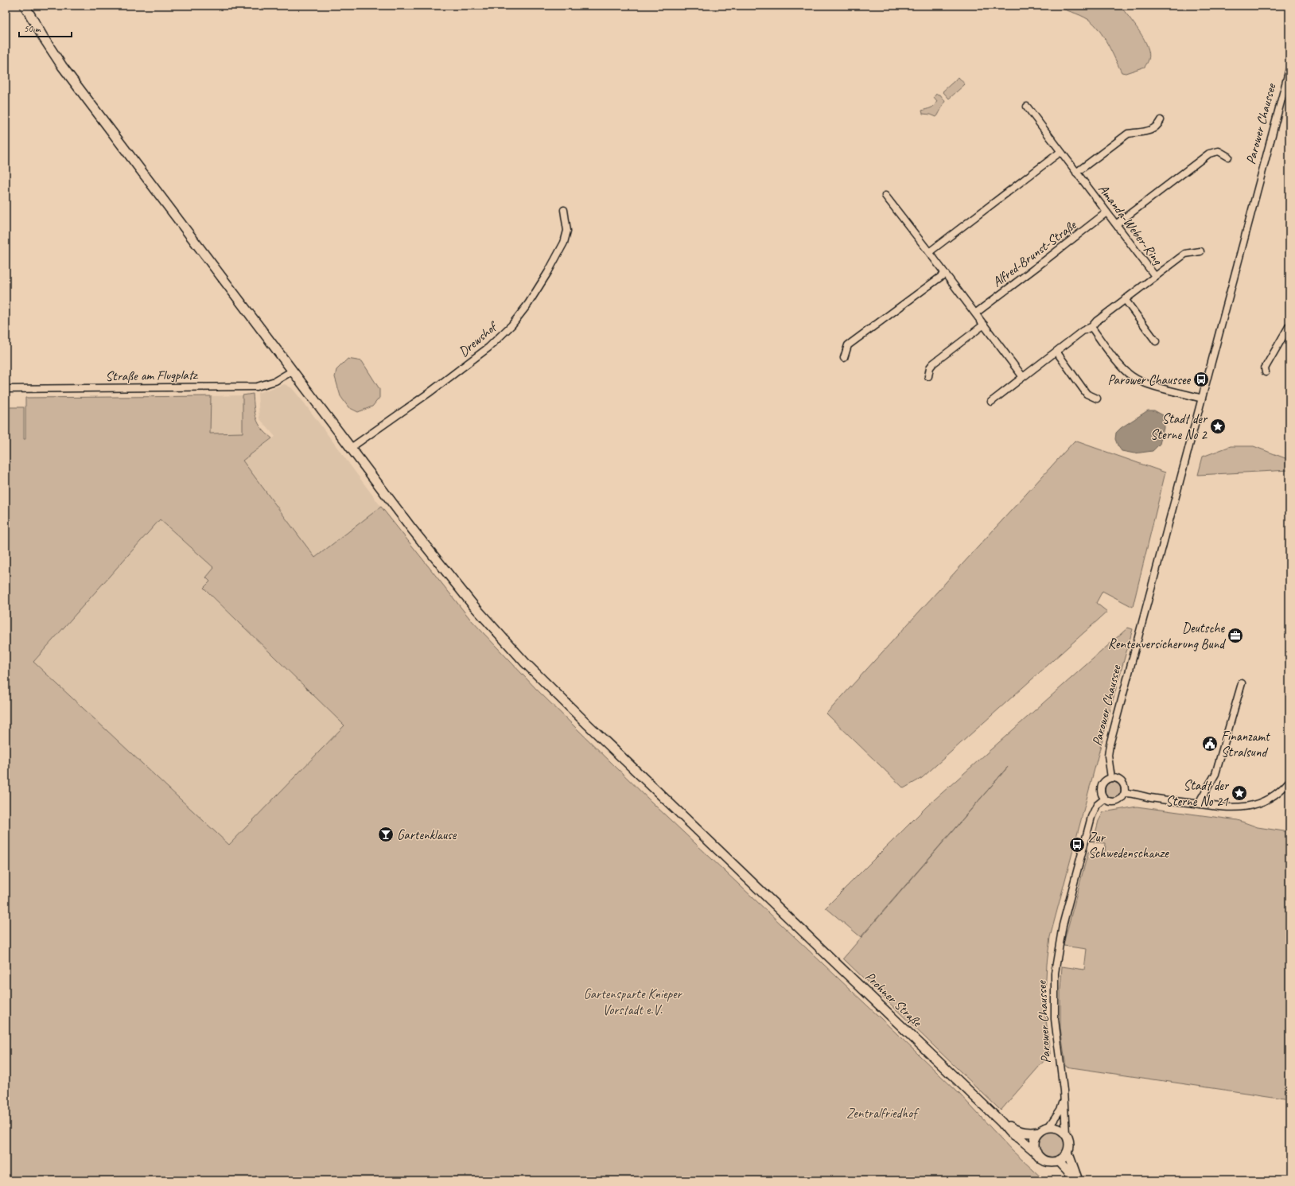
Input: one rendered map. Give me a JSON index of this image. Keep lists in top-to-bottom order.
{
  "streets": {
    "main road": ["Parower Chaussee", "Prohner Straße"],
    "street": [
      "Amanda-Weber-Ring",
      "Alfred-Brunst-Straße",
      "Drewshof",
      "Straße am Flugplatz"
    ]
  },
  "crossings": [
    ["Parower Chaussee", "Prohner Straße"],
    ["Amanda-Weber-Ring", "Alfred-Brunst-Straße"],
    ["Drewshof", "Prohner Straße"],
    ["Straße am Flugplatz", "Prohner Straße"]
  ],
  "parks": ["Gartensparte Knieper Vorstadt e.V.", "Zentralfriedhof"],
  "places": {
    "bus stop": ["Parower Chaussee", "Zur Schwedenschanze"],
    "place": ["Stadt der Sterne No 2", "Stadt der Sterne No 21"],
    "office": ["Deutsche Rentenversicherung Bund"],
    "public building": ["Finanzamt Stralsund"],
    "bar": ["Gartenklause"]
  },
  "scale_bar": "50 m"
}
